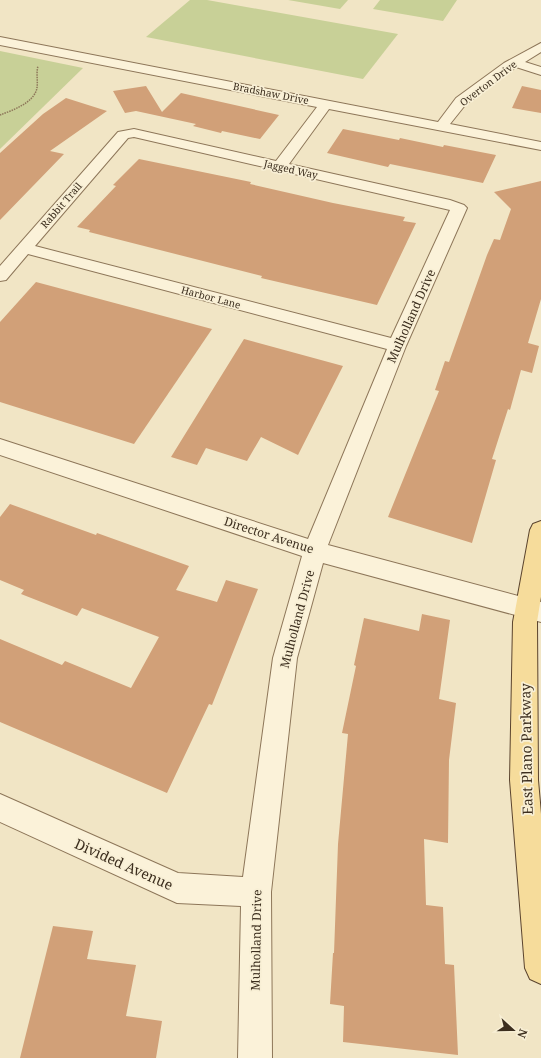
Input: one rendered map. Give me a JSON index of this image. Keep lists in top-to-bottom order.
{
  "streets": {
    "main road": ["East Plano Parkway"],
    "street": [
      "Overton Drive",
      "Bradshaw Drive",
      "Jagged Way",
      "Rabbit Trail",
      "Harbor Lane",
      "Mulholland Drive",
      "Director Avenue",
      "Divided Avenue"
    ]
  },
  "crossings": [
    ["Overton Drive", "Bradshaw Drive"],
    ["Jagged Way", "Rabbit Trail"],
    ["Jagged Way", "Mulholland Drive"],
    ["Rabbit Trail", "Harbor Lane"],
    ["Harbor Lane", "Mulholland Drive"],
    ["Mulholland Drive", "Director Avenue"],
    ["Mulholland Drive", "Divided Avenue"],
    ["Director Avenue", "East Plano Parkway"]
  ],
  "north": "right"
}
